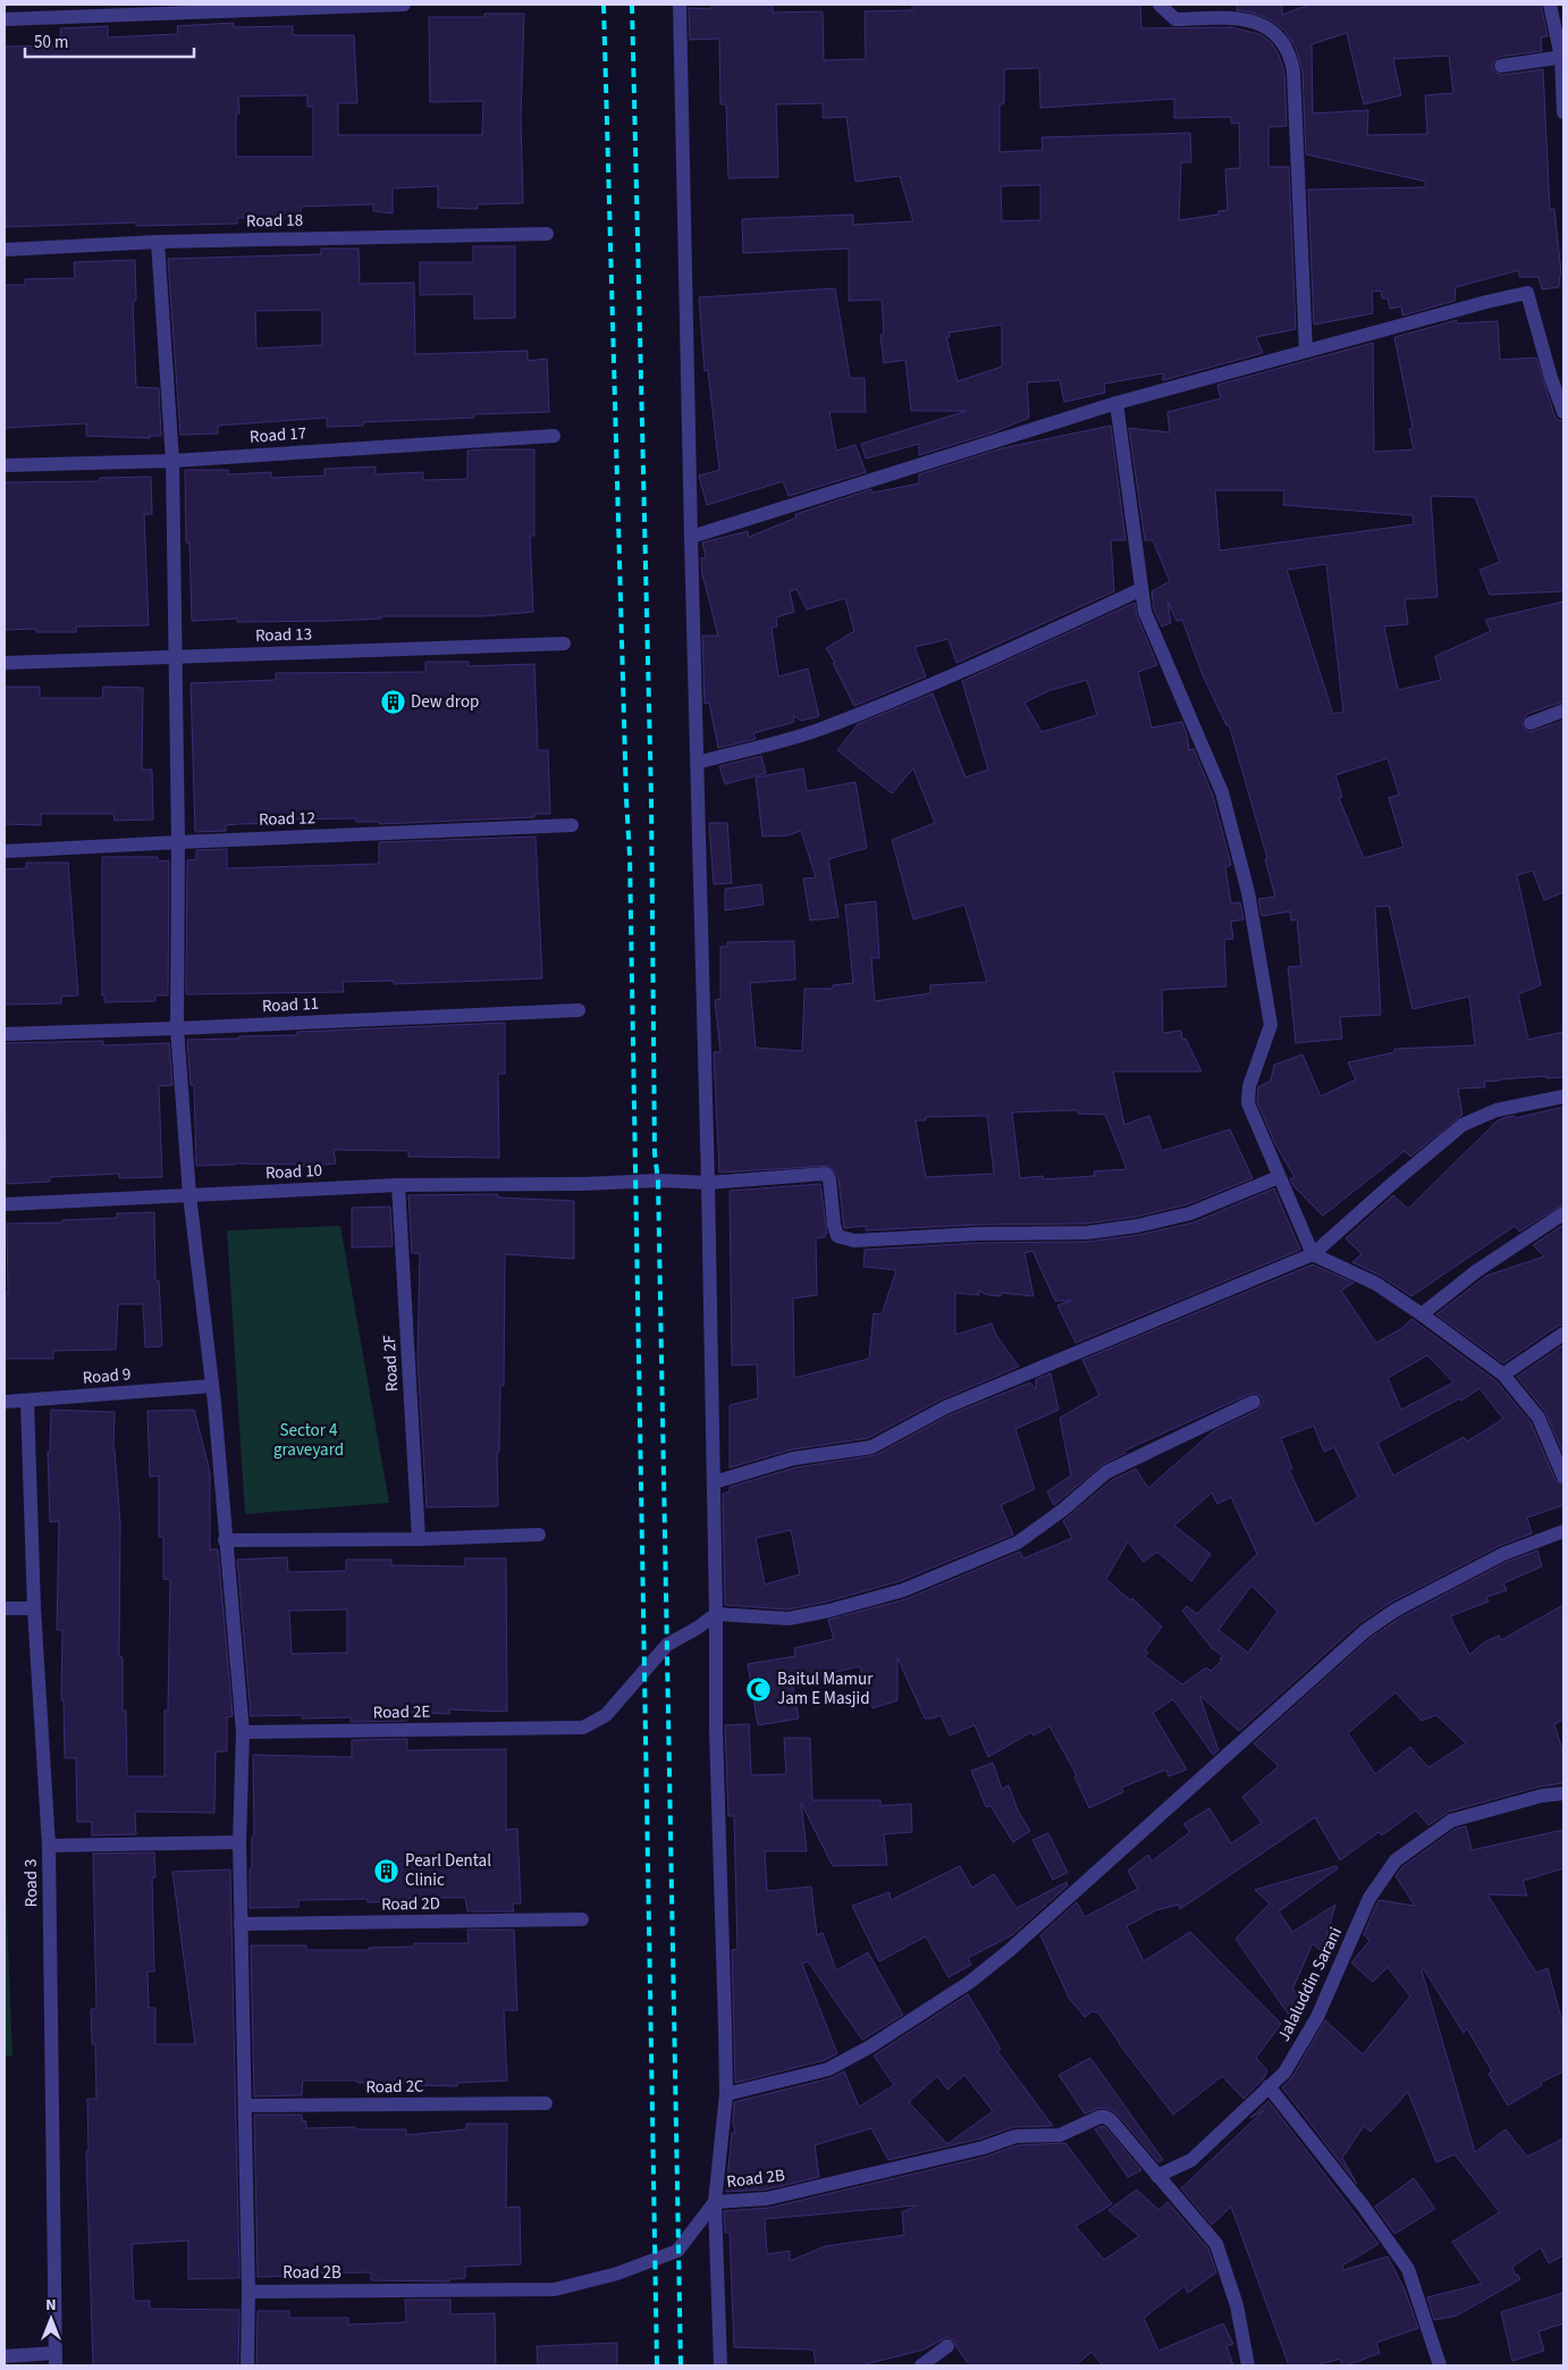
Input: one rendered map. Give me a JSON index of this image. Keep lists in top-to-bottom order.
{
  "streets": {
    "street": [
      "Road 18",
      "Road 17",
      "Road 13",
      "Road 12",
      "Road 11",
      "Road 10",
      "Road 2F",
      "Road 9",
      "Road 2E",
      "Road 3",
      "Road 2D",
      "Jalaluddin Sarani",
      "Road 2C",
      "Road 2B"
    ]
  },
  "crossings": [
    ["Road 10", "Road 2F"],
    ["Road 9", "Road 3"],
    ["Jalaluddin Sarani", "Road 2B"]
  ],
  "parks": ["Sector 4 graveyard"],
  "places": {
    "building": ["Dew drop", "Pearl Dental Clinic"],
    "mosque": ["Baitul Mamur Jam E Masjid"]
  },
  "scale_bar": "50 m",
  "north": "top"
}
